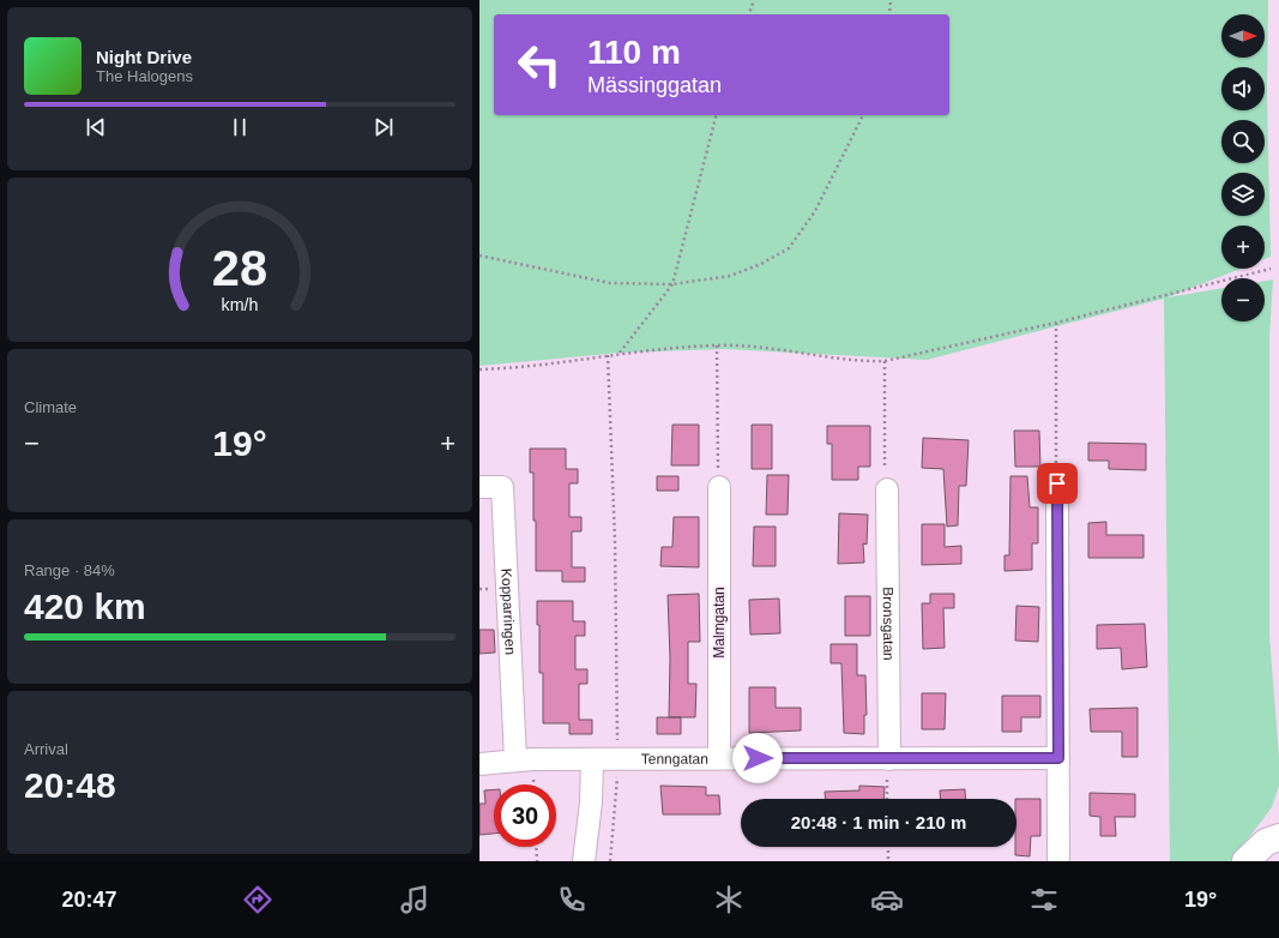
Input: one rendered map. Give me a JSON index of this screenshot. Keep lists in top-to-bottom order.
{
  "streets": {
    "street": [
      "Kopparringen",
      "Malmgatan",
      "Bronsgatan",
      "Tenngatan"
    ]
  },
  "crossings": [
    ["Malmgatan", "Tenngatan"],
    ["Bronsgatan", "Tenngatan"]
  ],
  "north": "right",
  "page": {
    "map_buttons": ["+", "−"],
    "turn": ["110 m", "Mässinggatan"],
    "song": ["Night Drive", "The Halogens"],
    "tile": [
      "Climate",
      ["Range · 84%", "420 km"],
      ["Arrival", "20:48"]
    ],
    "heat": ["−", "19°", "+"],
    "limit": "30",
    "trip": "20:48 · 1 min · 210 m",
    "tabs": ["20:47", "19°"],
    "gauge": ["28", "km/h"]
  }
}
